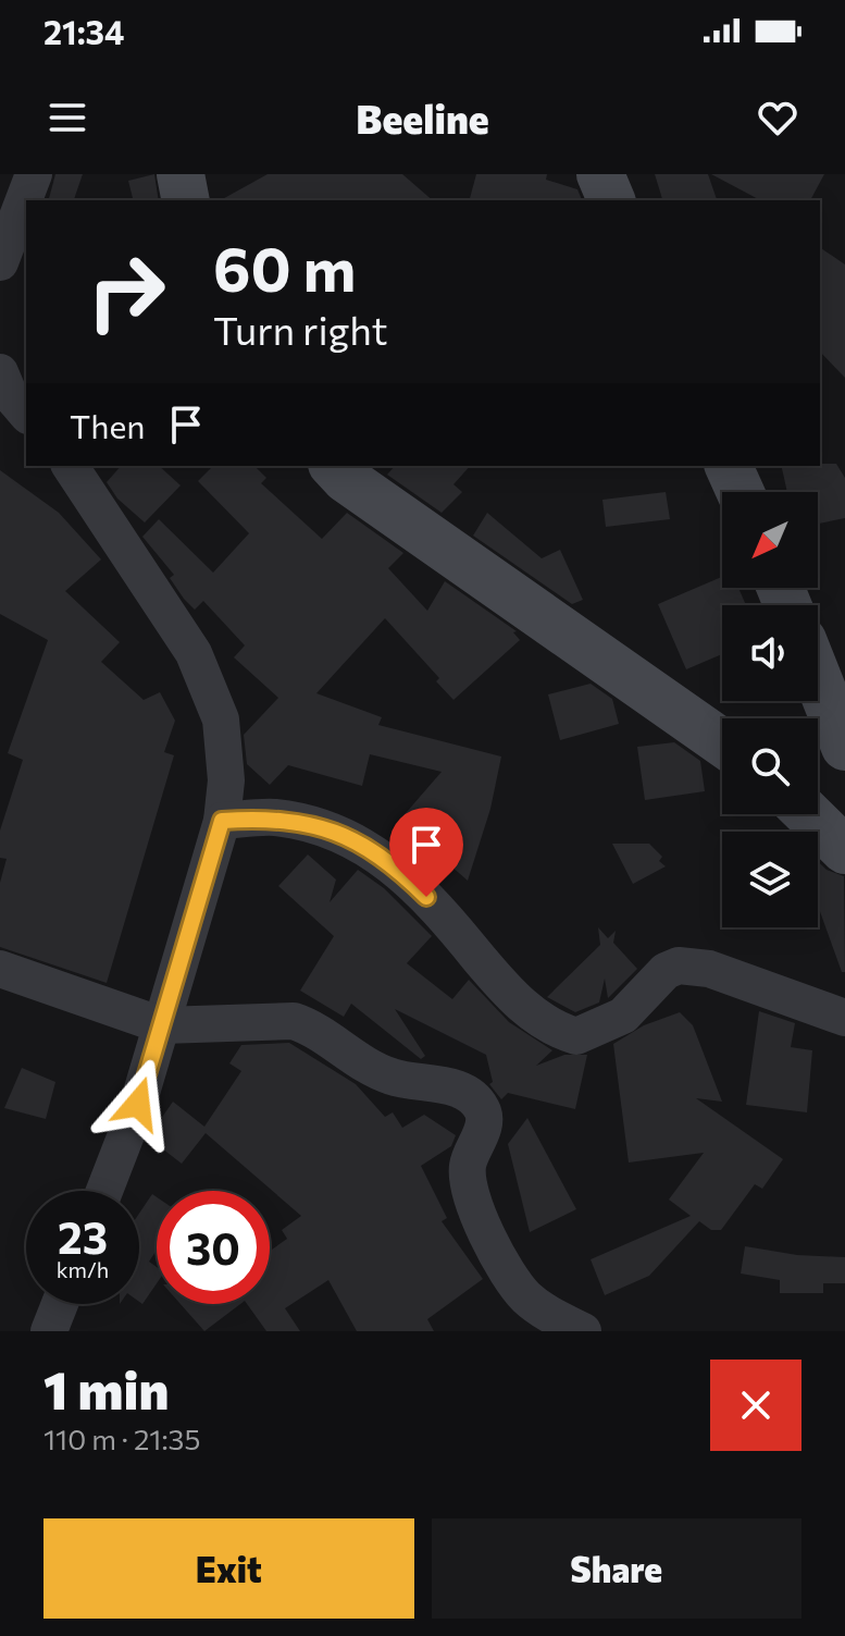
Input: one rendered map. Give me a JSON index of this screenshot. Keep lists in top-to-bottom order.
{
  "north": "bottom left",
  "page": {
    "status": "21:34",
    "header": "Beeline",
    "turn": ["60 m", "Turn right"],
    "then": "Then",
    "speed": "23 km/h",
    "limit": "30",
    "heading": ["1 min", "110 m · 21:35"],
    "buttons": ["Exit", "Share"]
  }
}
